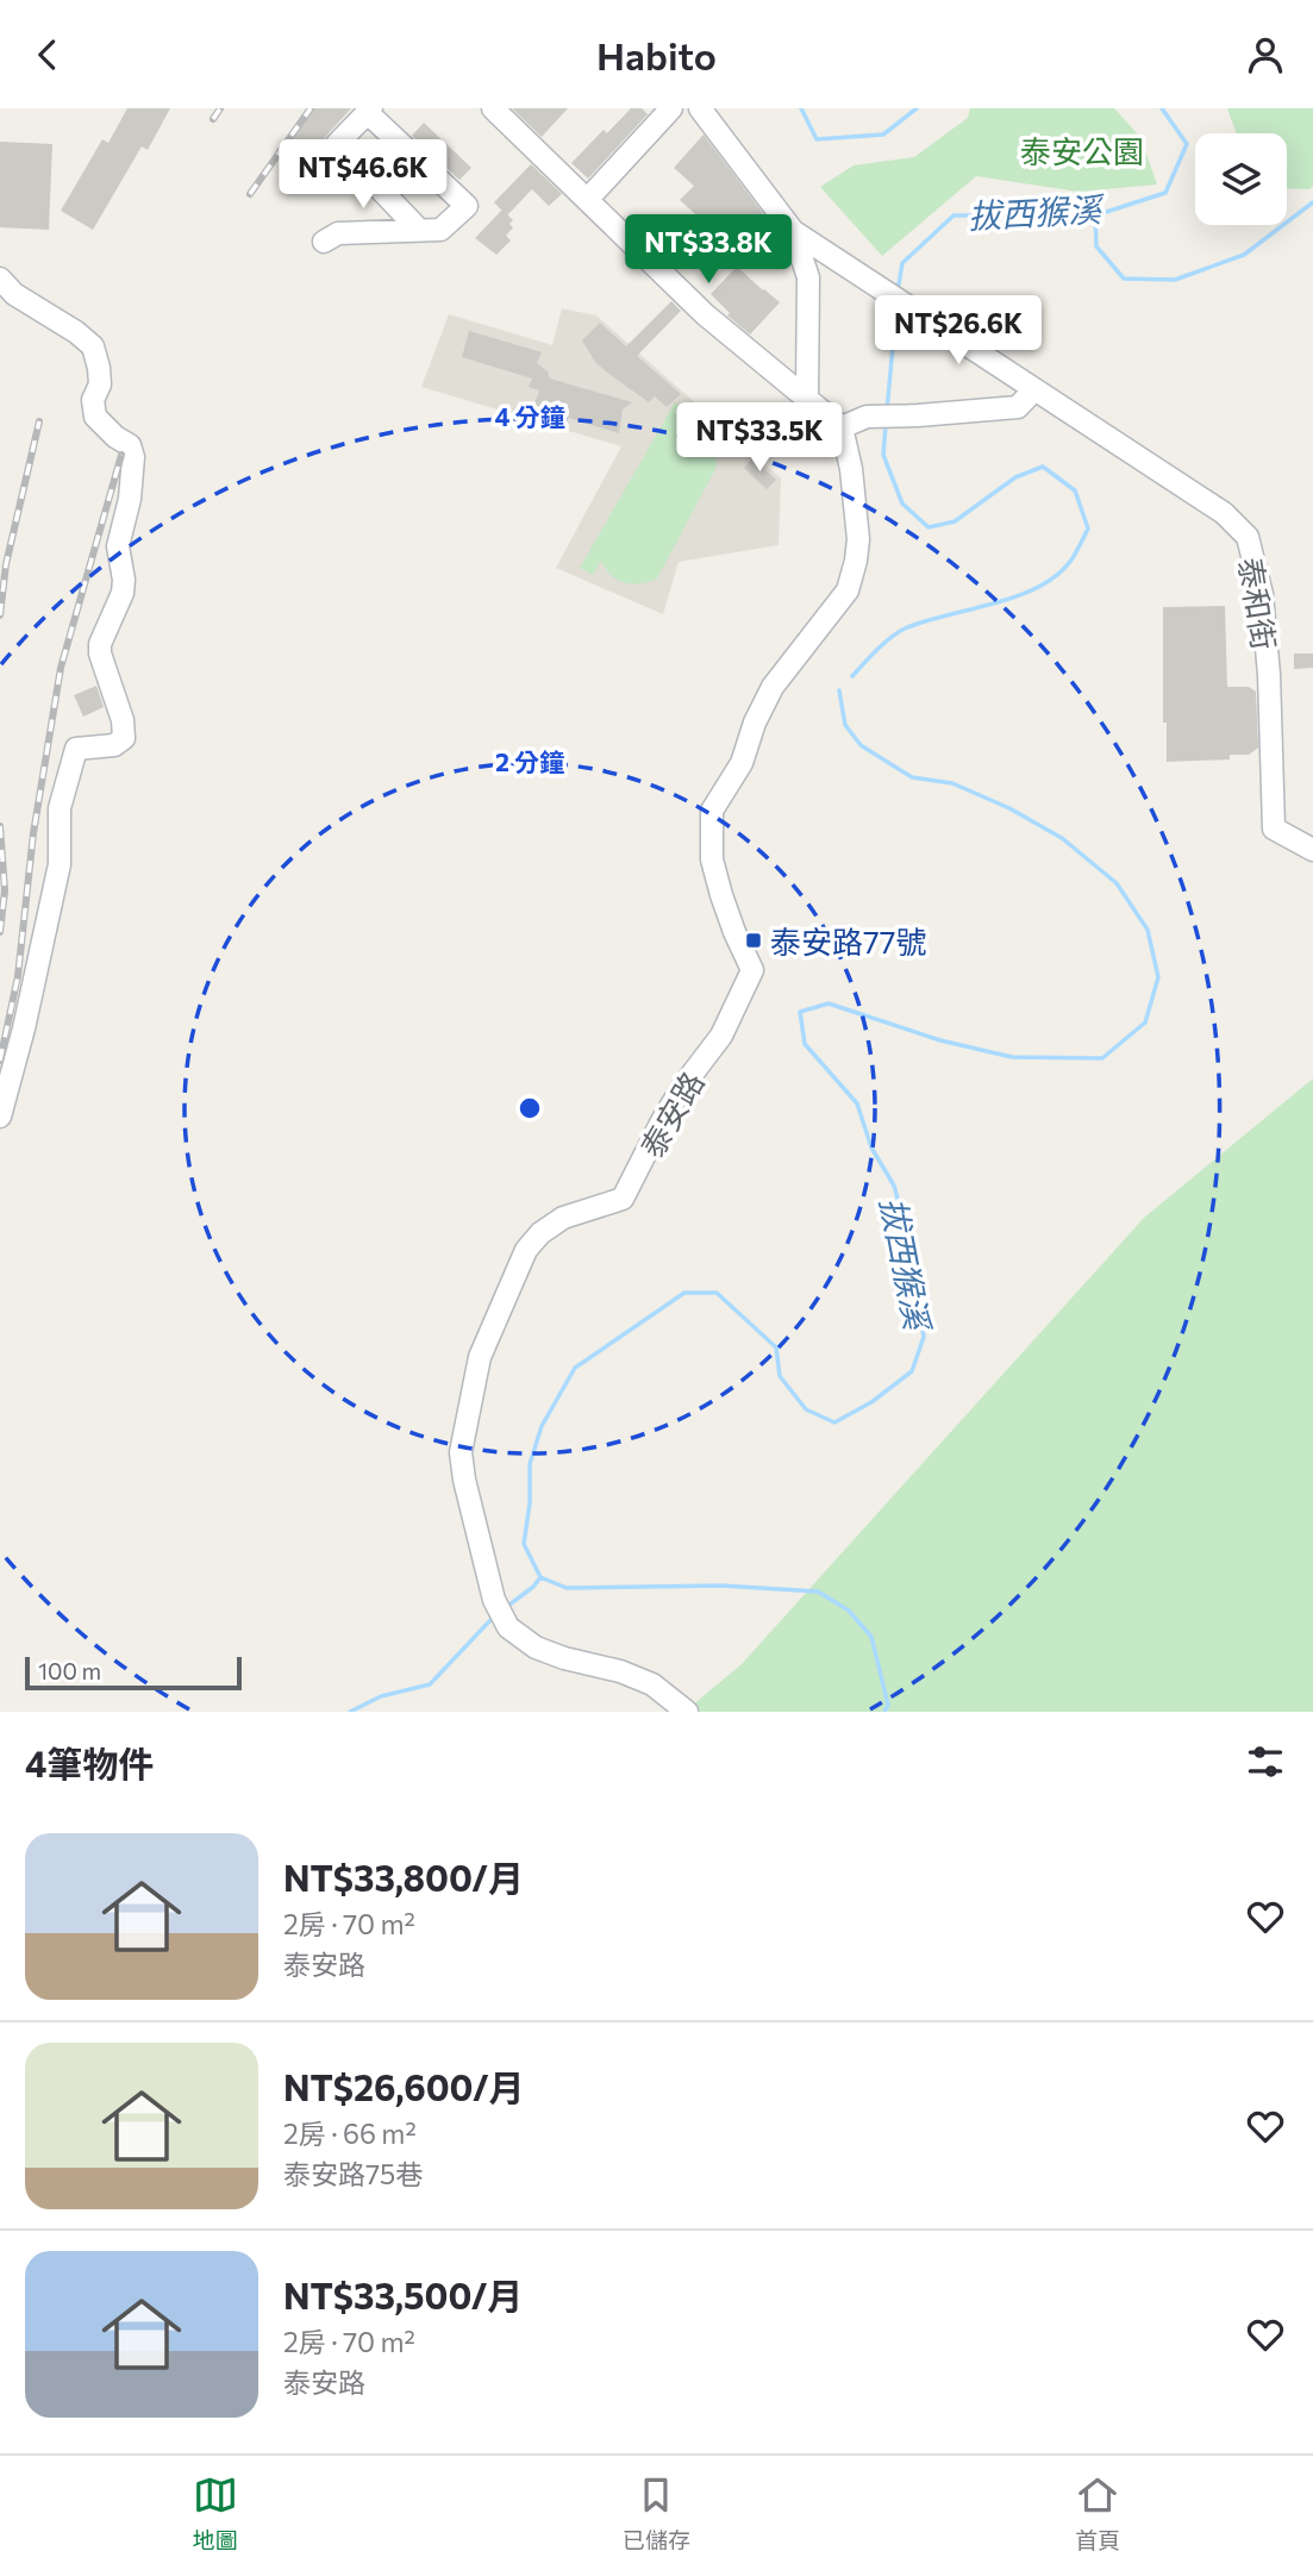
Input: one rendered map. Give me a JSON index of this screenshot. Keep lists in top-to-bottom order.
{
  "streets": {
    "street": ["泰和街", "泰安路"]
  },
  "water": ["拔西猴溪"],
  "parks": ["泰安公園"],
  "places": {
    "transit": ["泰安路77號"]
  },
  "scale_bar": "100 m",
  "page": {
    "header": "Habito",
    "price": [
      "NT$46.6K",
      "NT$33.8K",
      "NT$26.6K",
      "NT$33.5K"
    ],
    "scale": "100 m",
    "heading": "4筆物件",
    "list": [
      {
        "name": "NT$33,800/月",
        "note": "2房 · 70 m² · 泰安路"
      },
      {
        "name": "NT$26,600/月",
        "note": "2房 · 66 m² · 泰安路75巷"
      },
      {
        "name": "NT$33,500/月",
        "note": "2房 · 70 m² · 泰安路"
      }
    ],
    "tabs": ["地圖", "已儲存", "首頁"]
  },
  "rings": ["4 分鐘", "2 分鐘"]
}
